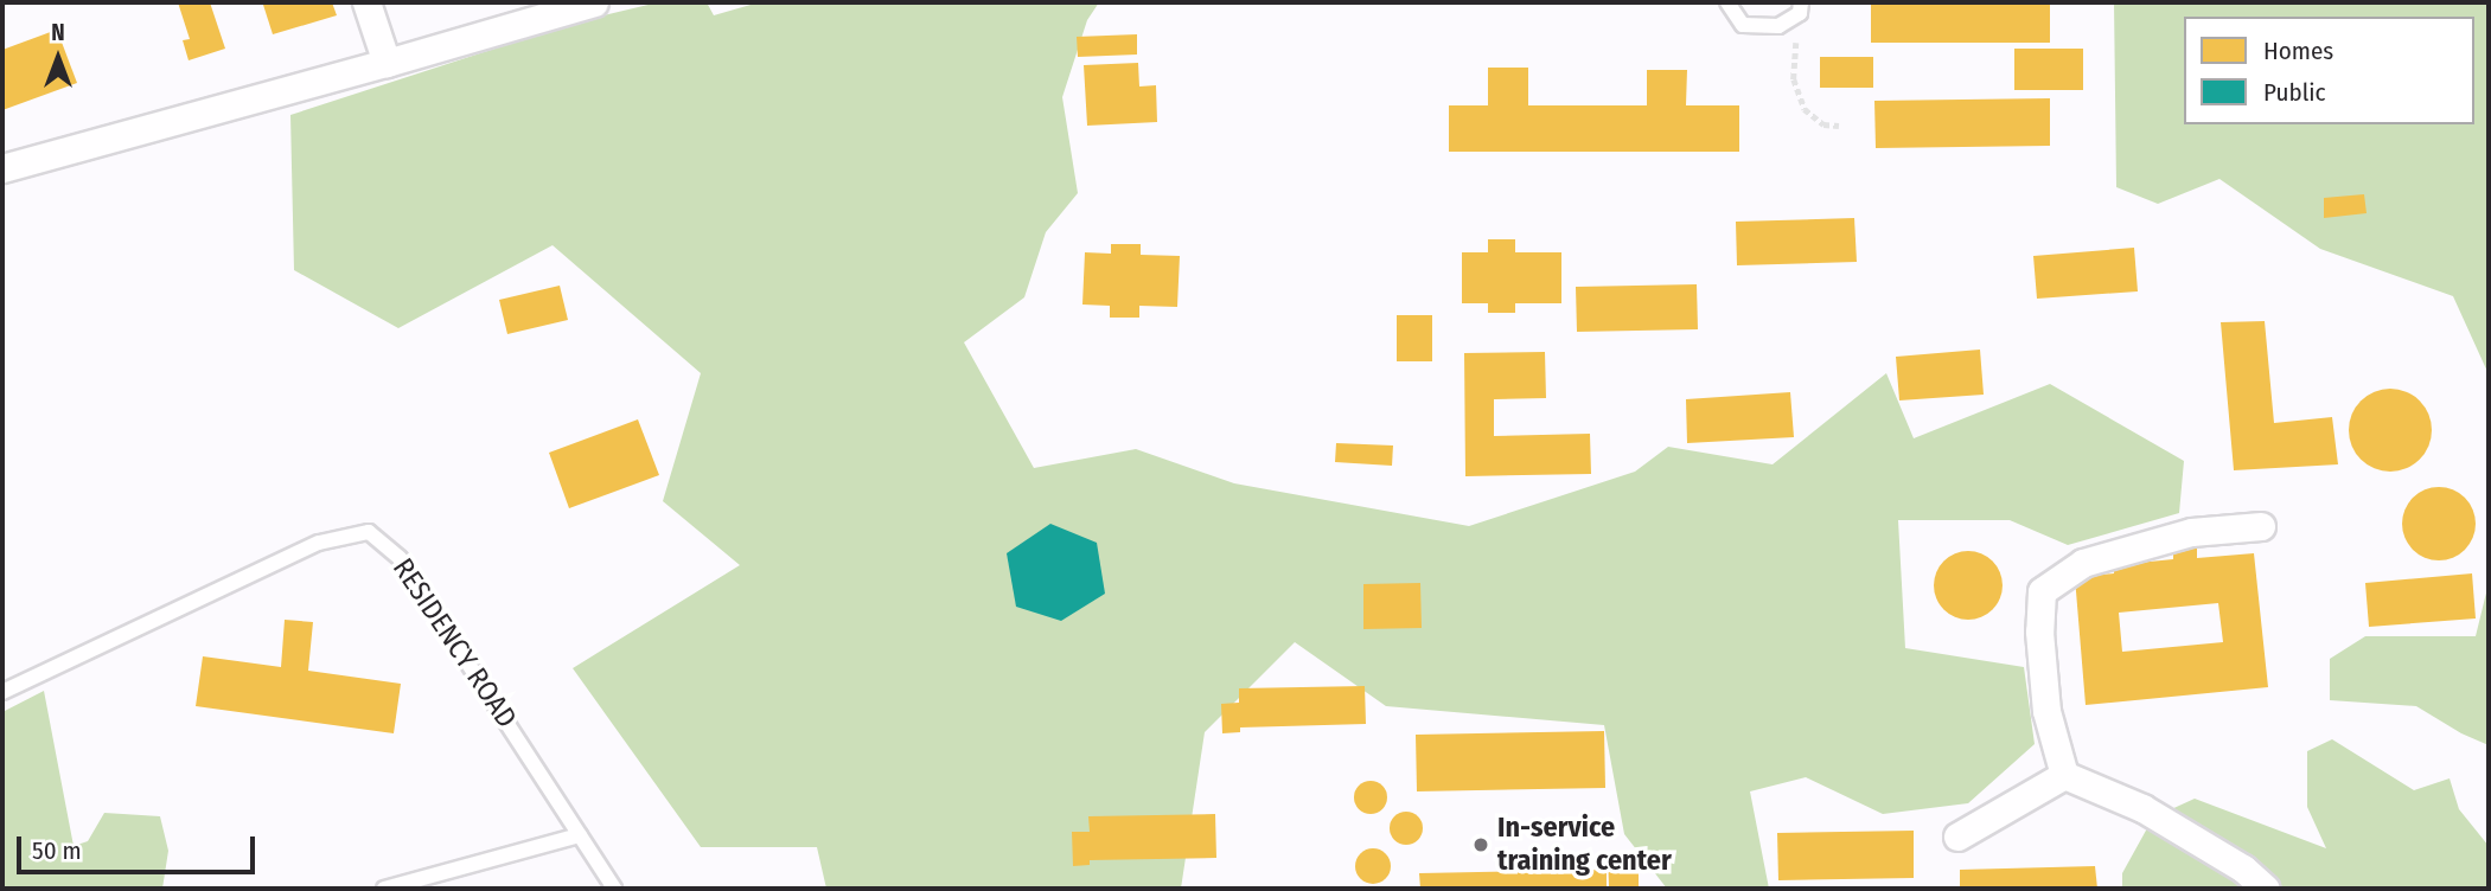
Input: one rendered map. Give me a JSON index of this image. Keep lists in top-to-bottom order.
{
  "streets": {
    "lane": ["RESIDENCY ROAD"]
  },
  "places": ["In-service training center"],
  "legend": ["Homes", "Public"],
  "scale_bar": "50 m",
  "north": "top"
}
